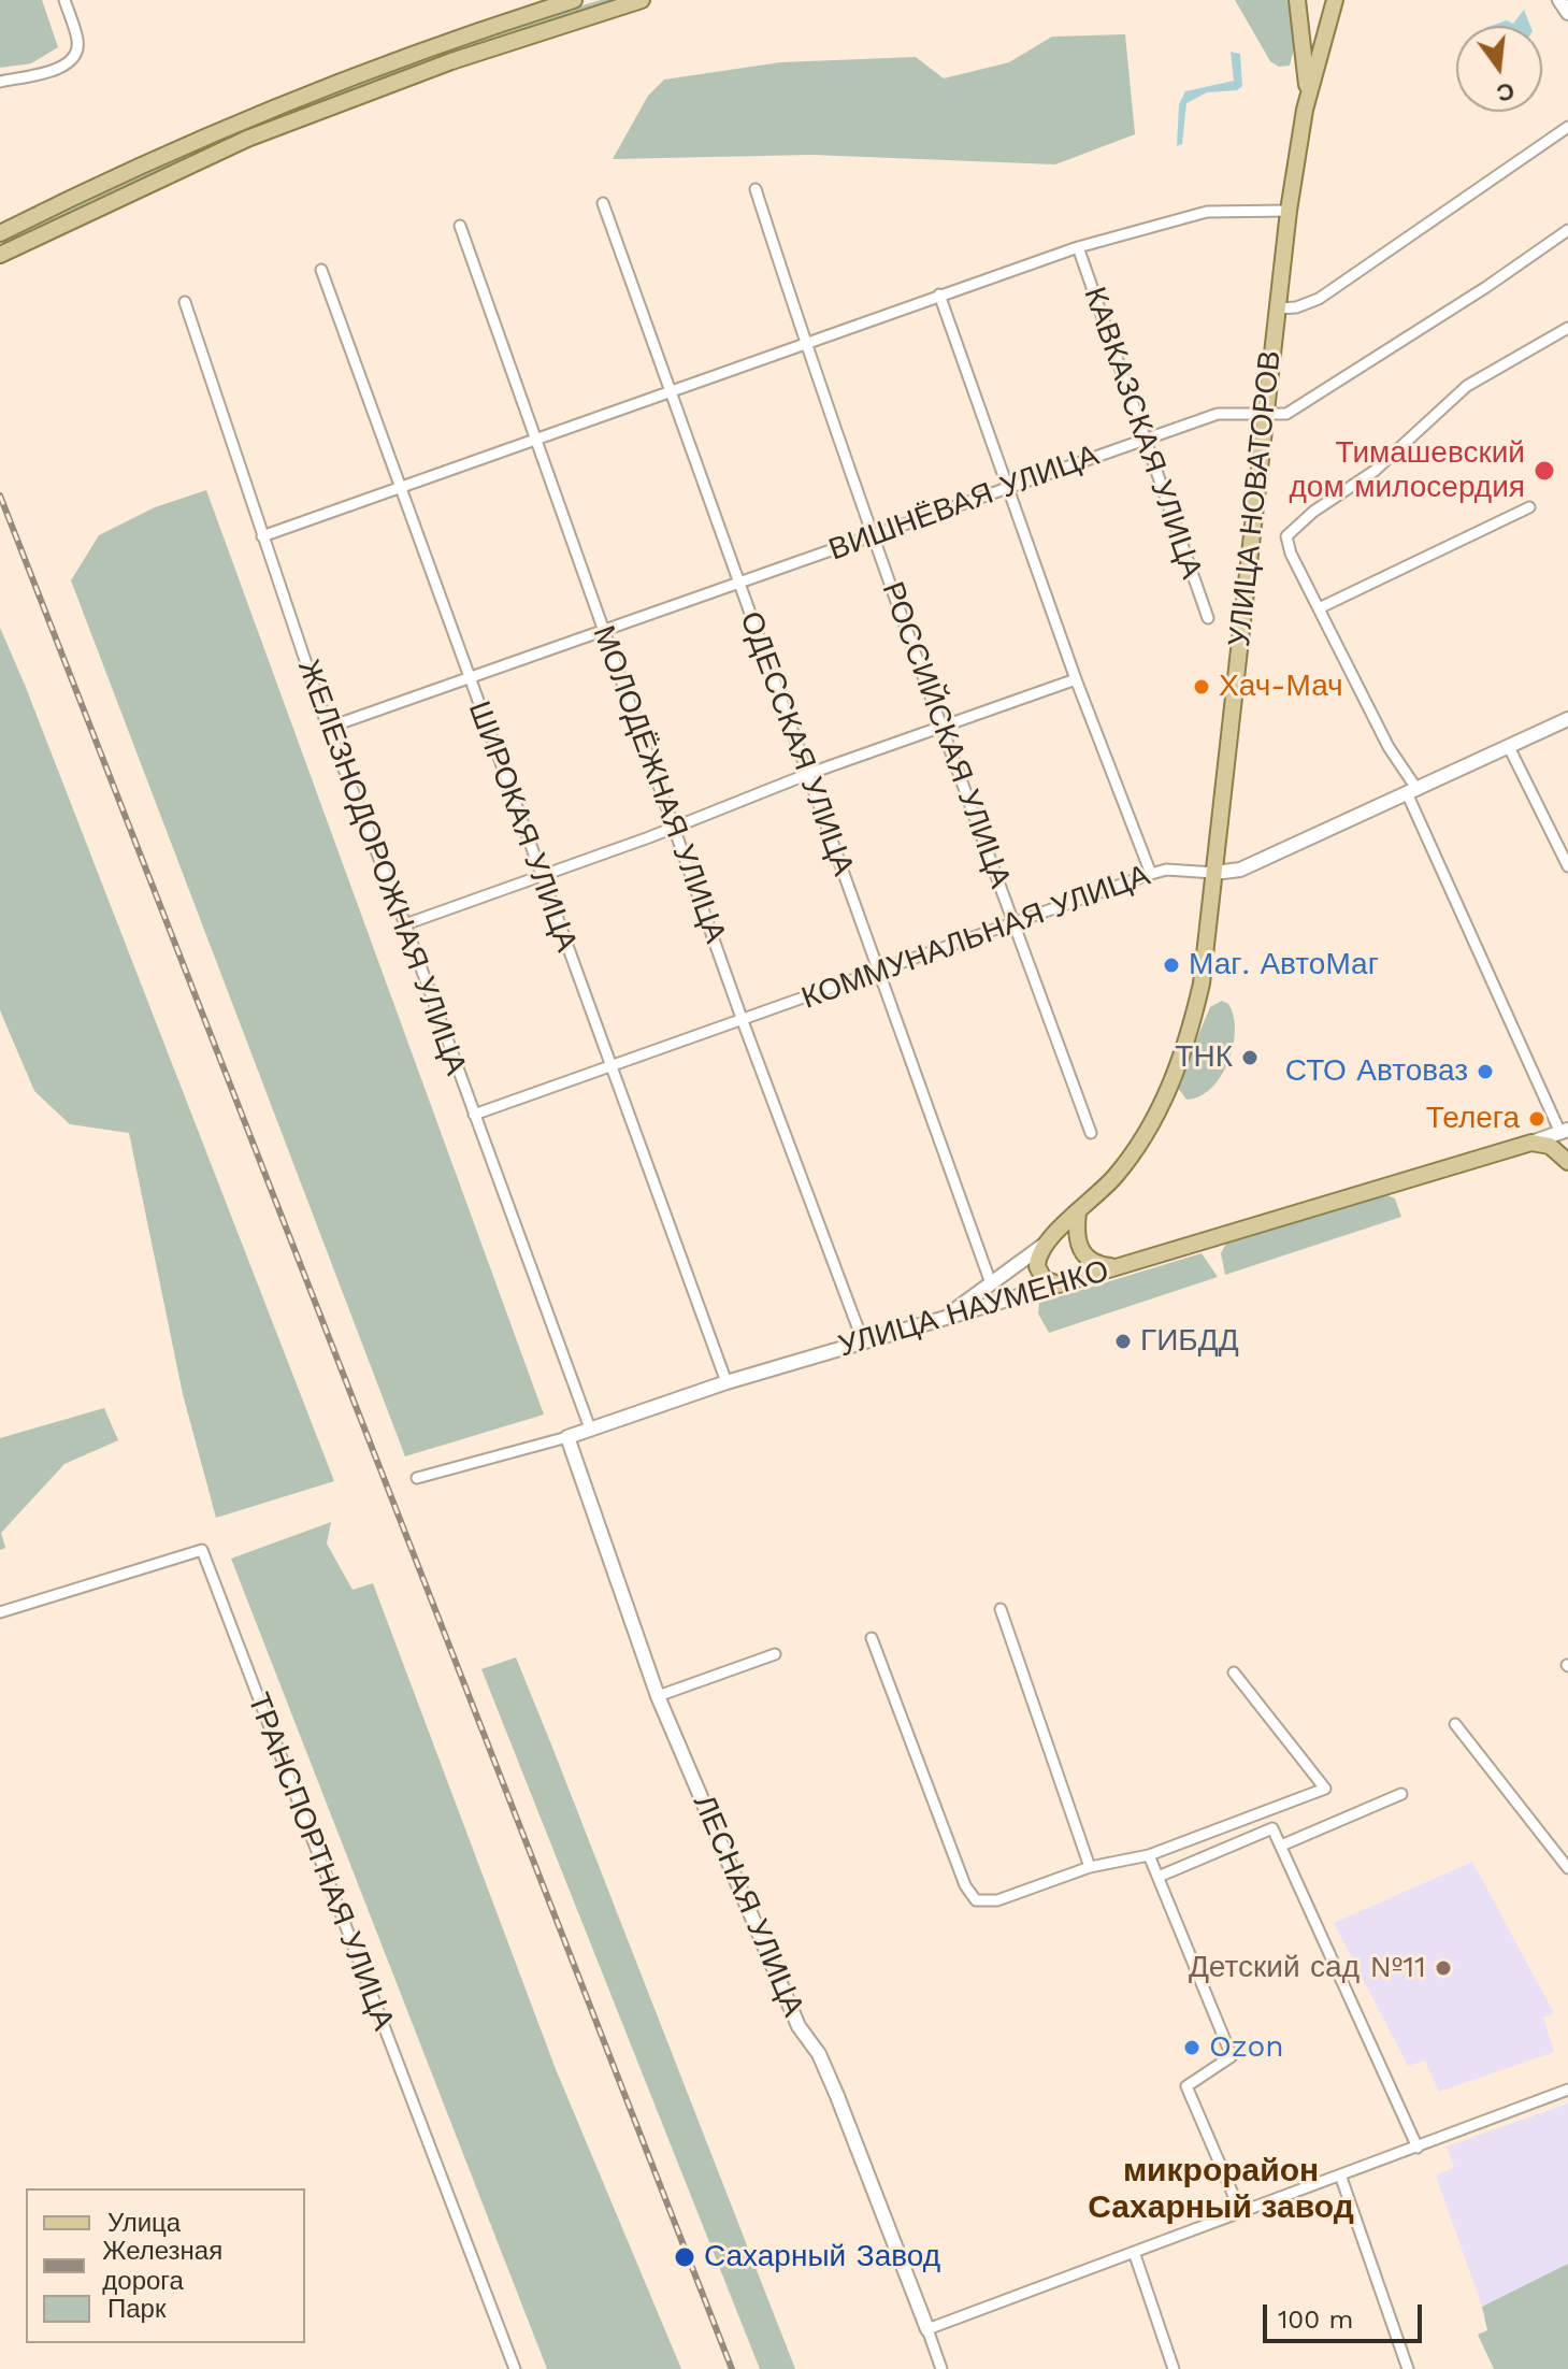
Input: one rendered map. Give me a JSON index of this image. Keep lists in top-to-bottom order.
{
  "streets": {
    "main road": [
      "УЛИЦА НОВАТОРОВ",
      "КОММУНАЛЬНАЯ УЛИЦА",
      "УЛИЦА НАУМЕНКО",
      "ЛЕСНАЯ УЛИЦА"
    ],
    "street": [
      "КАВКАЗСКАЯ УЛИЦА",
      "ВИШНЁВАЯ УЛИЦА",
      "РОССИЙСКАЯ УЛИЦА",
      "ОДЕССКАЯ УЛИЦА",
      "МОЛОДЁЖНАЯ УЛИЦА",
      "ШИРОКАЯ УЛИЦА",
      "ЖЕЛЕЗНОДОРОЖНАЯ УЛИЦА",
      "ТРАНСПОРТНАЯ УЛИЦА"
    ]
  },
  "crossings": [
    ["КАВКАЗСКАЯ УЛИЦА", "ВИШНЁВАЯ УЛИЦА"],
    ["УЛИЦА НОВАТОРОВ", "ВИШНЁВАЯ УЛИЦА"],
    ["УЛИЦА НОВАТОРОВ", "ОДЕССКАЯ УЛИЦА"],
    ["УЛИЦА НОВАТОРОВ", "КОММУНАЛЬНАЯ УЛИЦА"],
    ["УЛИЦА НОВАТОРОВ", "УЛИЦА НАУМЕНКО"],
    ["ВИШНЁВАЯ УЛИЦА", "РОССИЙСКАЯ УЛИЦА"],
    ["ВИШНЁВАЯ УЛИЦА", "ОДЕССКАЯ УЛИЦА"],
    ["ВИШНЁВАЯ УЛИЦА", "МОЛОДЁЖНАЯ УЛИЦА"],
    ["ВИШНЁВАЯ УЛИЦА", "ШИРОКАЯ УЛИЦА"],
    ["ВИШНЁВАЯ УЛИЦА", "ЖЕЛЕЗНОДОРОЖНАЯ УЛИЦА"],
    ["РОССИЙСКАЯ УЛИЦА", "КОММУНАЛЬНАЯ УЛИЦА"],
    ["ОДЕССКАЯ УЛИЦА", "КОММУНАЛЬНАЯ УЛИЦА"],
    ["МОЛОДЁЖНАЯ УЛИЦА", "КОММУНАЛЬНАЯ УЛИЦА"],
    ["МОЛОДЁЖНАЯ УЛИЦА", "УЛИЦА НАУМЕНКО"],
    ["ШИРОКАЯ УЛИЦА", "КОММУНАЛЬНАЯ УЛИЦА"],
    ["ШИРОКАЯ УЛИЦА", "УЛИЦА НАУМЕНКО"],
    ["ЖЕЛЕЗНОДОРОЖНАЯ УЛИЦА", "КОММУНАЛЬНАЯ УЛИЦА"],
    ["ЖЕЛЕЗНОДОРОЖНАЯ УЛИЦА", "УЛИЦА НАУМЕНКО"],
    ["УЛИЦА НАУМЕНКО", "ЛЕСНАЯ УЛИЦА"]
  ],
  "districts": ["микрорайон Сахарный завод"],
  "places": [
    "Тимашевский дом милосердия",
    "Хач-Мач",
    "Маг. АвтоМаг",
    "ТНК",
    "СТО Автоваз",
    "Телега",
    "ГИБДД",
    "Детский сад №11",
    "Ozon",
    "Сахарный Завод"
  ],
  "legend": ["Улица", "Железная дорога", "Парк"],
  "scale_bar": "100 m",
  "north": "bottom"
}
